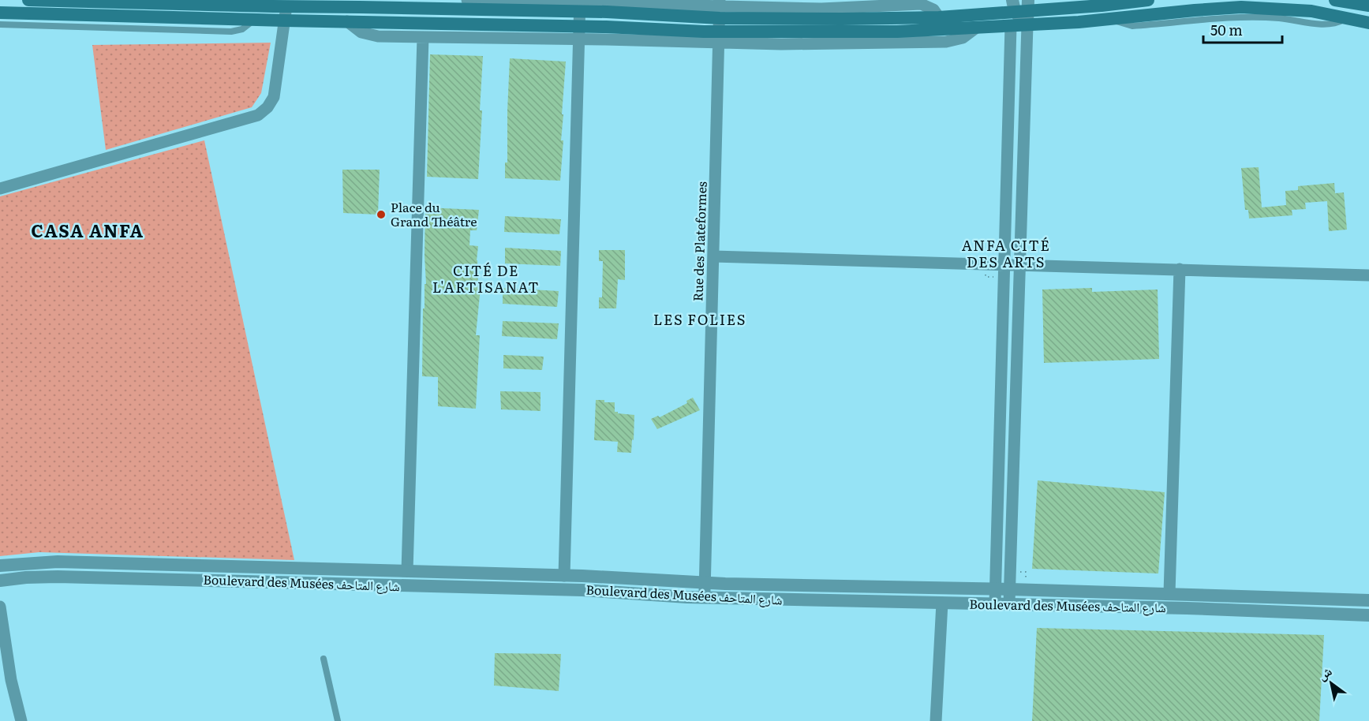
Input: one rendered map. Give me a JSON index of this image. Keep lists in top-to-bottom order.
{
  "streets": {
    "street": ["Rue des Plateformes", "Boulevard des Musées شارع المتاحف"]
  },
  "crossings": [
    ["Rue des Plateformes", "Boulevard des Musées شارع المتاحف"]
  ],
  "districts": [
    "CASA ANFA",
    "ANFA CITÉ DES ARTS",
    "CITÉ DE L'ARTISANAT",
    "LES FOLIES"
  ],
  "places": ["Place du Grand Théâtre"],
  "scale_bar": "50 m",
  "north": "top left"
}
